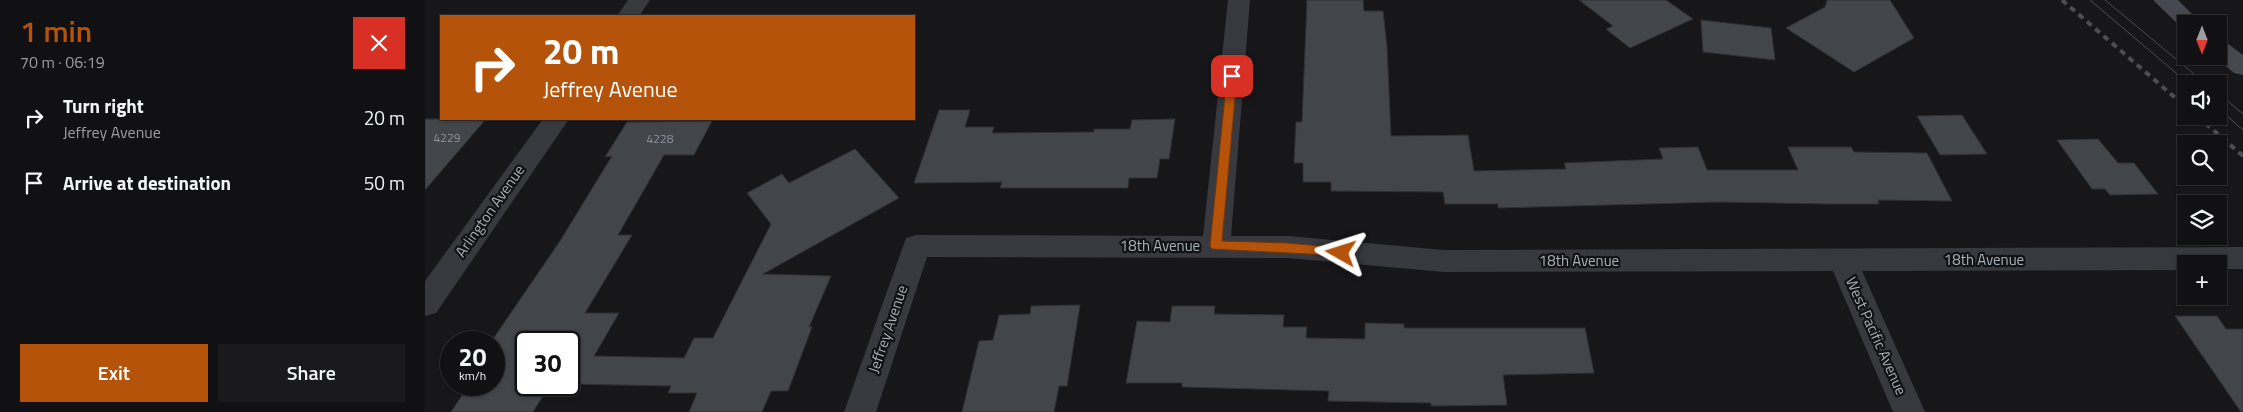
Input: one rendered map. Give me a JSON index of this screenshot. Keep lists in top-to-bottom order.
{
  "streets": {
    "street": [
      "Arlington Avenue",
      "18th Avenue",
      "Jeffrey Avenue",
      "West Pacific Avenue"
    ]
  },
  "crossings": [
    ["18th Avenue", "Jeffrey Avenue"],
    ["18th Avenue", "West Pacific Avenue"]
  ],
  "house_numbers": ["4229", "4228"],
  "north": "bottom",
  "page": {
    "heading": ["1 min", "70 m · 06:19"],
    "map_buttons": "+",
    "turn": ["20 m", "Jeffrey Avenue"],
    "list": [
      {
        "name": "Turn right",
        "note": "Jeffrey Avenue",
        "value": "20 m"
      },
      {
        "name": "Arrive at destination",
        "value": "50 m"
      }
    ],
    "speed": "20 km/h",
    "limit": "30",
    "buttons": ["Exit", "Share"]
  }
}
